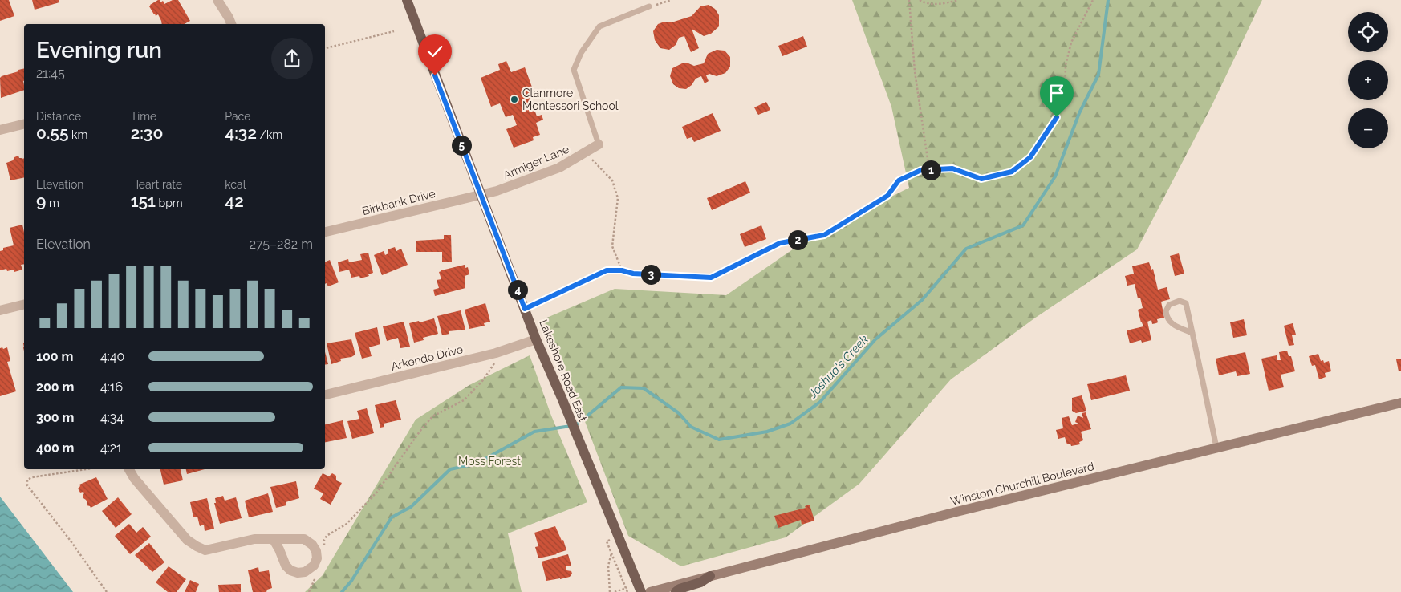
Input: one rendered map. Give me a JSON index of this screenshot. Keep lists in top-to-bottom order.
{
  "streets": {
    "main road": ["Lakeshore Road East", "Winston Churchill Boulevard"],
    "street": ["Armiger Lane", "Birkbank Drive", "Arkendo Drive"]
  },
  "crossings": [
    ["Armiger Lane", "Birkbank Drive"],
    ["Armiger Lane", "Lakeshore Road East"],
    ["Birkbank Drive", "Lakeshore Road East"],
    ["Arkendo Drive", "Lakeshore Road East"]
  ],
  "water": ["Joshua's Creek"],
  "parks": ["Moss Forest"],
  "places": ["Clanmore Montessori School"],
  "page": {
    "map_buttons": ["+", "−"],
    "heading": ["Evening run", "21:45"],
    "stats": [
      ["Distance", "0.55 km"],
      ["Time", "2:30"],
      ["Pace", "4:32 /km"],
      ["Elevation", "9 m"],
      ["Heart rate", "151 bpm"],
      ["kcal", "42"]
    ],
    "pins": [
      "5",
      "1",
      "2",
      "3",
      "4"
    ],
    "chart": ["Elevation", "275–282 m"],
    "list": [
      {
        "name": "100 m",
        "note": "4:40"
      },
      {
        "name": "200 m",
        "note": "4:16"
      },
      {
        "name": "300 m",
        "note": "4:34"
      },
      {
        "name": "400 m",
        "note": "4:21"
      }
    ]
  }
}
